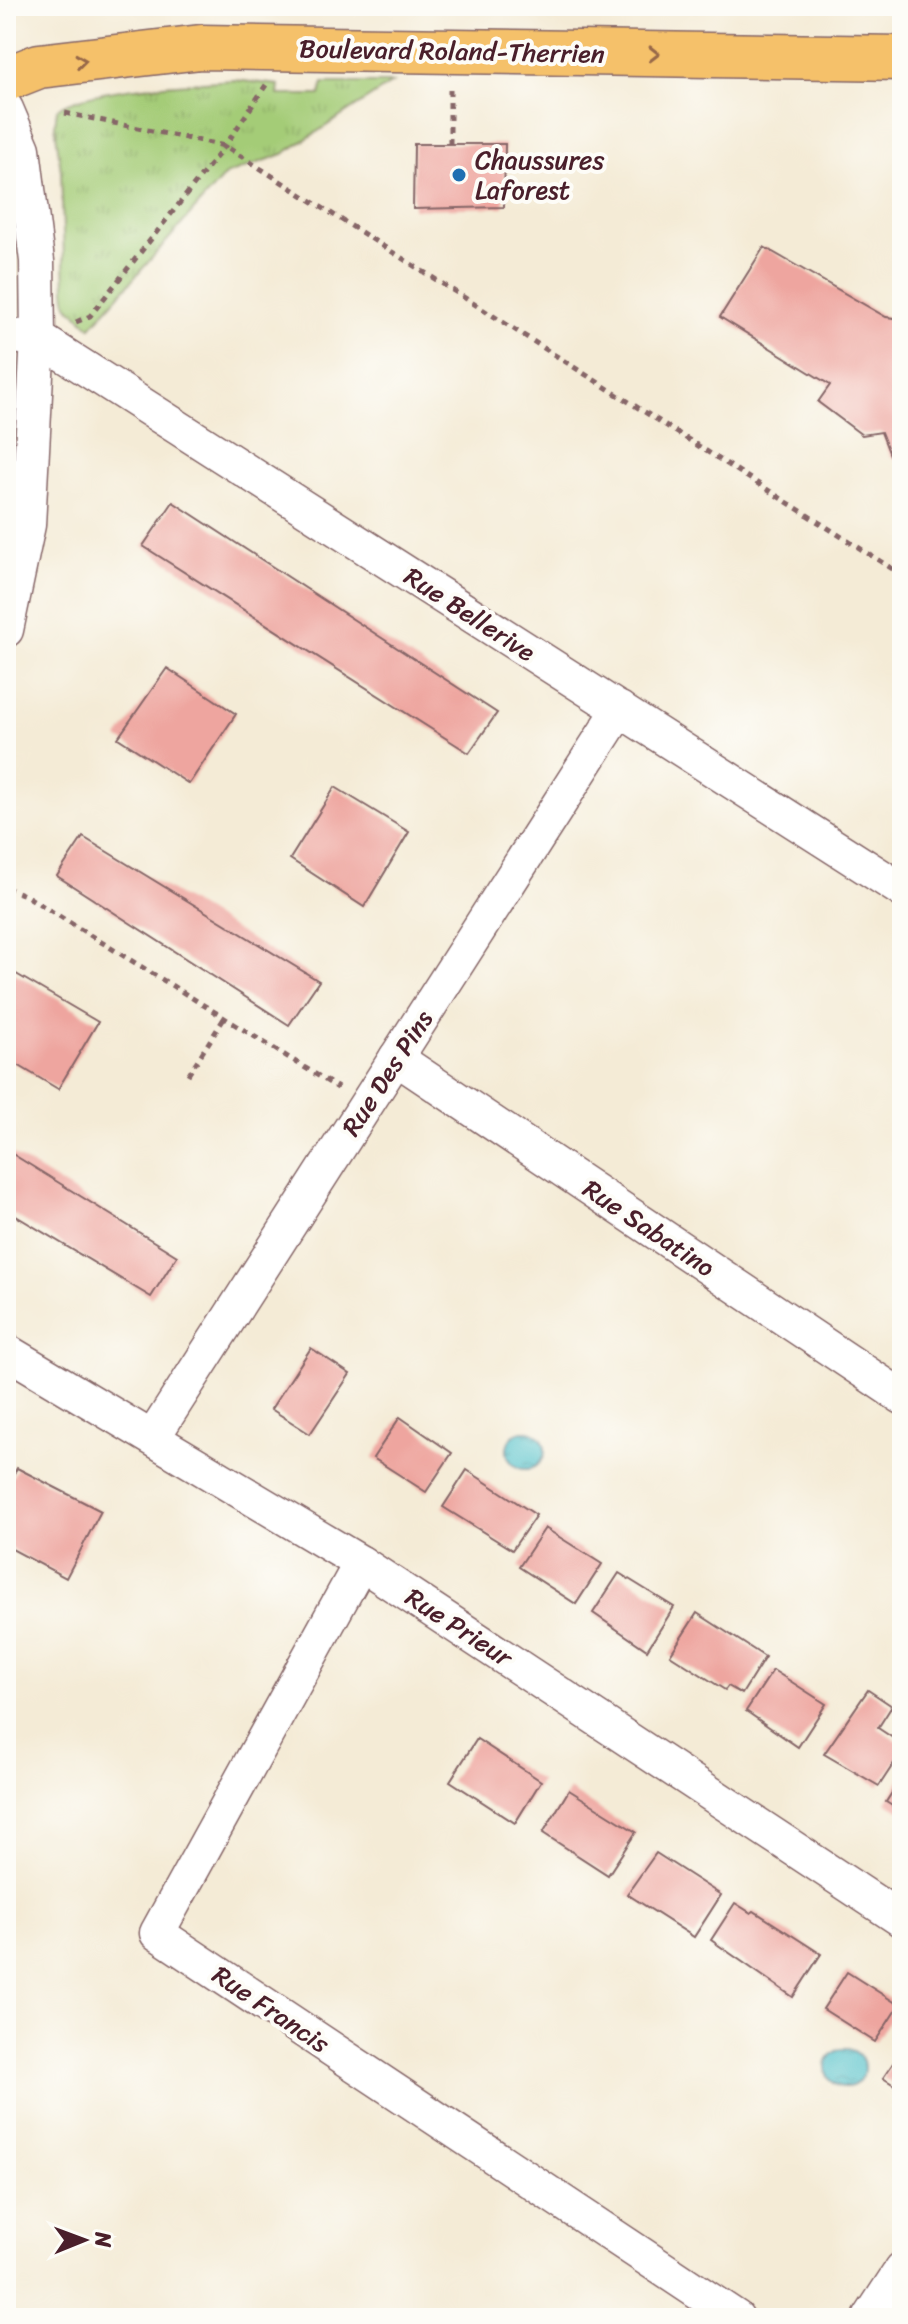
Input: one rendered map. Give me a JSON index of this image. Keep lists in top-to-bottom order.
{
  "streets": {
    "main road": ["Boulevard Roland-Therrien"],
    "street": [
      "Rue Bellerive",
      "Rue Des Pins",
      "Rue Sabatino",
      "Rue Prieur",
      "Rue Francis"
    ]
  },
  "crossings": [
    ["Rue Bellerive", "Rue Des Pins"],
    ["Rue Des Pins", "Rue Sabatino"],
    ["Rue Des Pins", "Rue Prieur"],
    ["Rue Prieur", "Rue Francis"]
  ],
  "one_way": ["Boulevard Roland-Therrien"],
  "places": ["Chaussures Laforest"],
  "north": "right"
}
